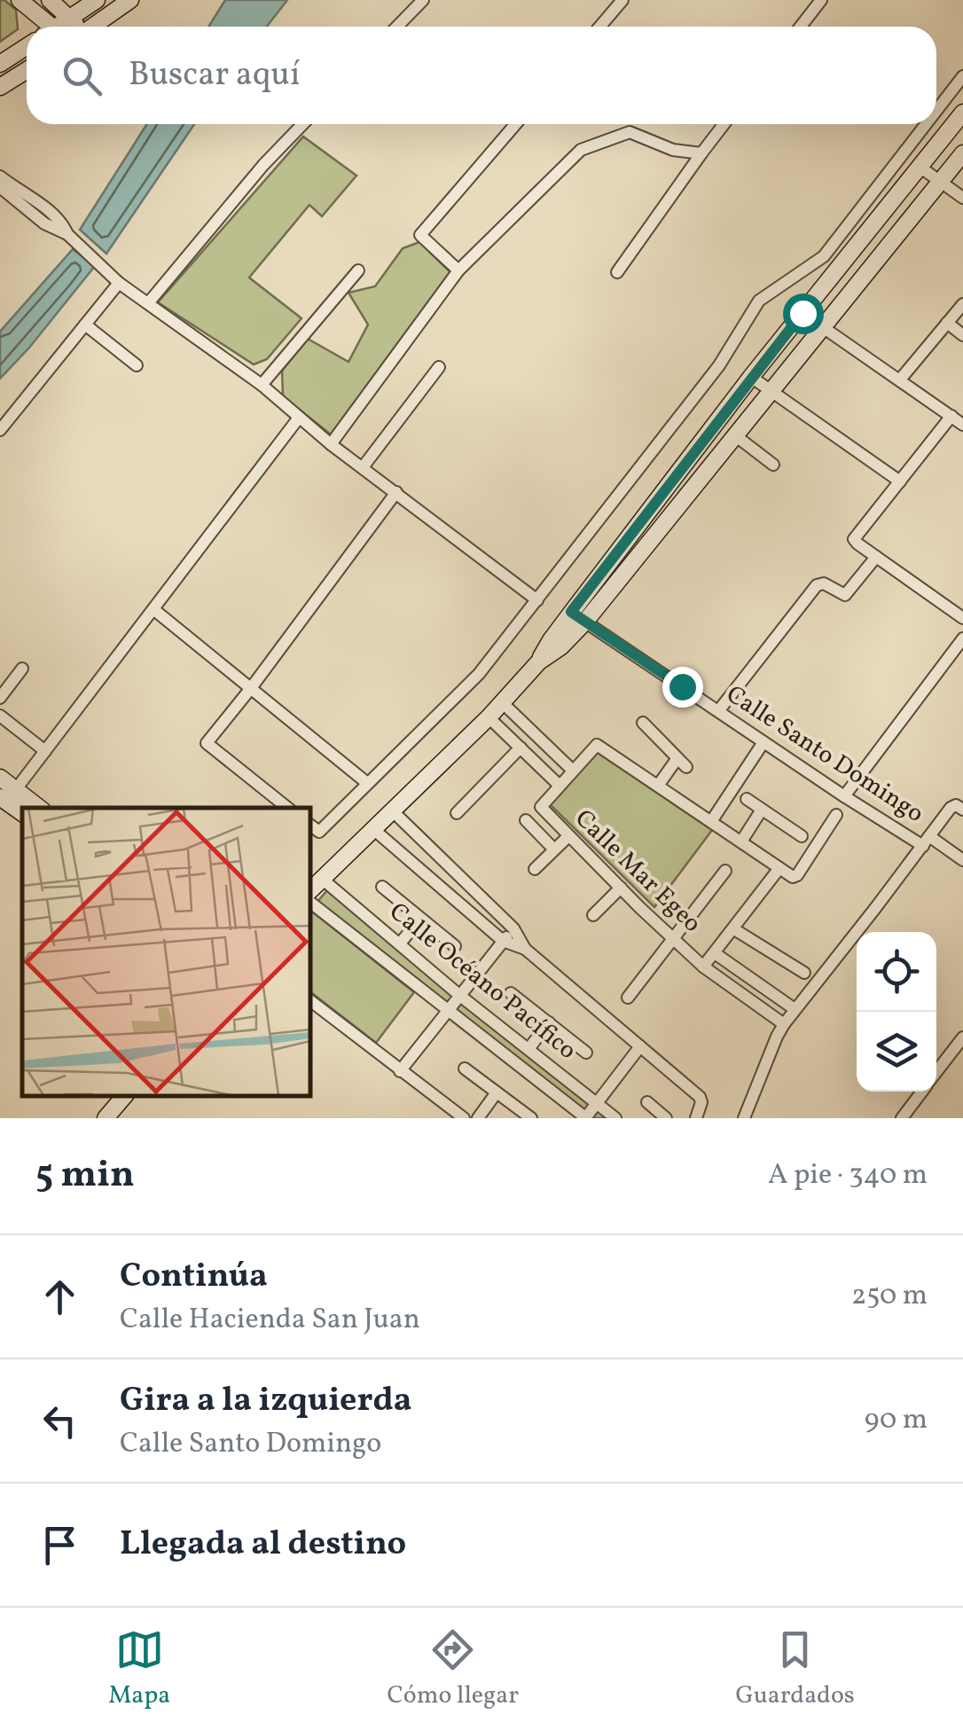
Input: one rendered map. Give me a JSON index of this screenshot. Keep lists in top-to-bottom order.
{
  "streets": {
    "street": ["Calle Santo Domingo", "Calle Mar Egeo", "Calle Océano Pacífico"]
  },
  "page": {
    "search": "Buscar aquí",
    "heading": ["5 min", "A pie · 340 m"],
    "list": [
      ["Continúa", "Calle Hacienda San Juan", "250 m"],
      ["Gira a la izquierda", "Calle Santo Domingo", "90 m"],
      "Llegada al destino"
    ],
    "nav": ["Mapa", "Cómo llegar", "Guardados"]
  }
}
